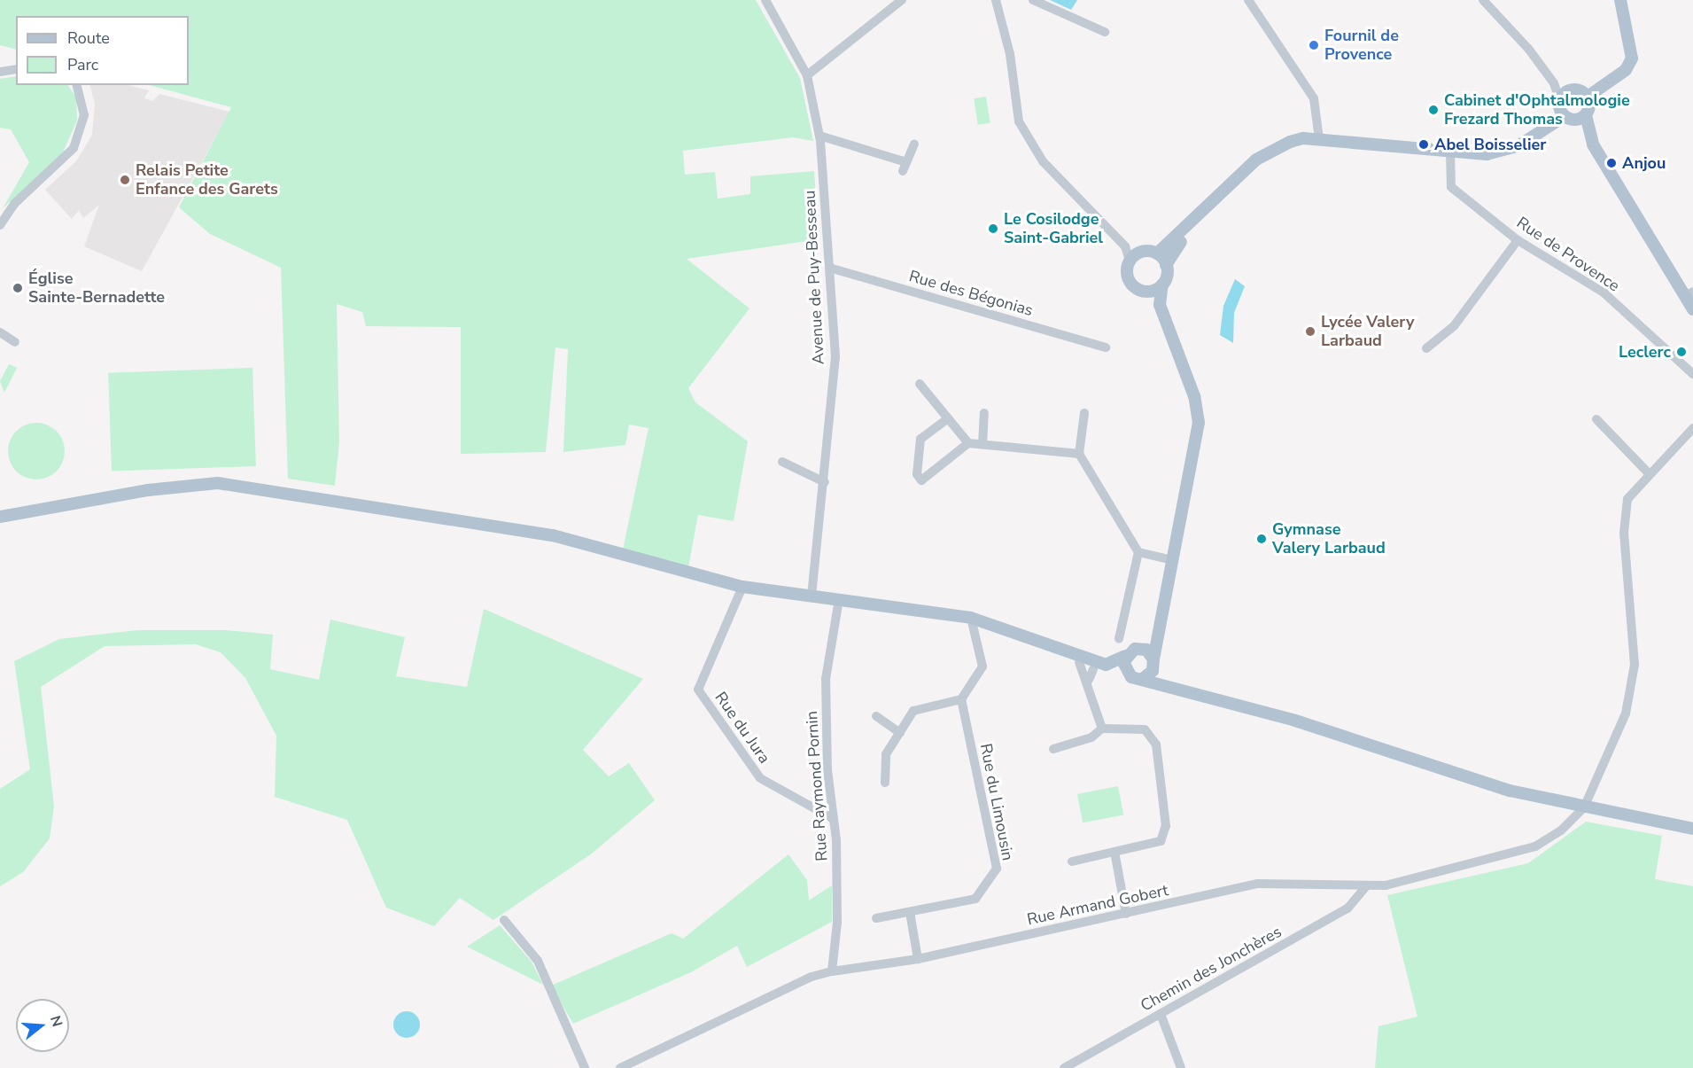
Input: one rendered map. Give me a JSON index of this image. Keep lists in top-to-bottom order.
{
  "streets": {
    "street": [
      "Rue de Provence",
      "Avenue de Puy-Besseau",
      "Rue des Bégonias",
      "Rue du Jura",
      "Rue Raymond Pornin",
      "Rue du Limousin",
      "Rue Armand Gobert",
      "Chemin des Jonchères"
    ]
  },
  "crossings": [
    ["Avenue de Puy-Besseau", "Rue des Bégonias"],
    ["Rue du Jura", "Rue Raymond Pornin"],
    ["Rue Raymond Pornin", "Rue Armand Gobert"],
    ["Rue Armand Gobert", "Chemin des Jonchères"]
  ],
  "places": [
    "Fournil de Provence",
    "Cabinet d'Ophtalmologie Frezard Thomas",
    "Abel Boisselier",
    "Anjou",
    "Relais Petite Enfance des Garets",
    "Le Cosilodge Saint-Gabriel",
    "Église Sainte-Bernadette",
    "Lycée Valery Larbaud",
    "Leclerc",
    "Gymnase Valery Larbaud"
  ],
  "legend": ["Route", "Parc"],
  "north": "right"
}
